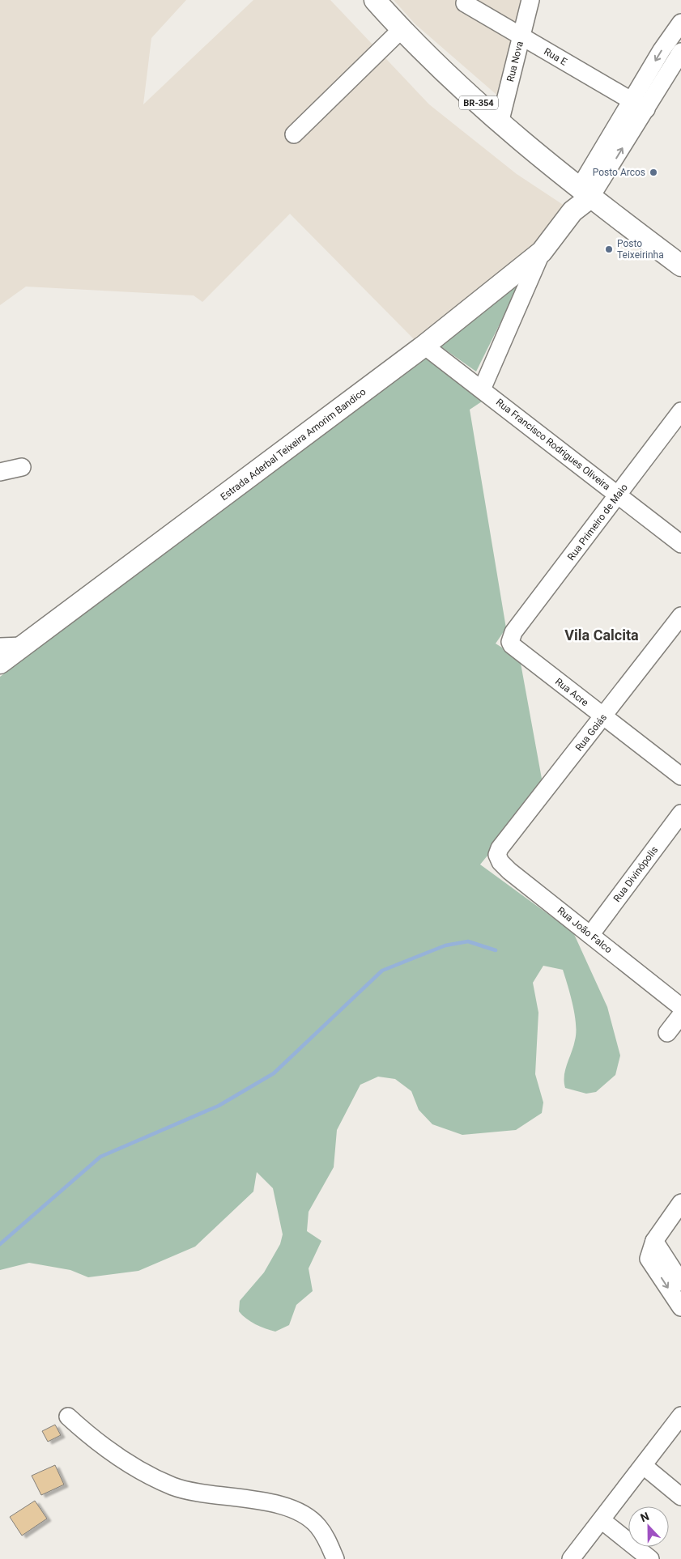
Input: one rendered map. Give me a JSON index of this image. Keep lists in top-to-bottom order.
{
  "streets": {
    "main road": ["BR-354", "Estrada Aderbal Teixeira Amorim Bandico"],
    "street": [
      "Rua E",
      "Rua Nova",
      "Rua Francisco Rodrigues Oliveira",
      "Rua Primeiro de Maio",
      "Rua Acre",
      "Rua Goiás",
      "Rua Divinópolis",
      "Rua João Falco"
    ]
  },
  "crossings": [
    ["Rua E", "Rua Nova"],
    ["Rua Nova", "BR-354"],
    ["BR-354", "Estrada Aderbal Teixeira Amorim Bandico"],
    ["Estrada Aderbal Teixeira Amorim Bandico", "Rua Francisco Rodrigues Oliveira"],
    ["Rua Francisco Rodrigues Oliveira", "Rua Primeiro de Maio"],
    ["Rua Primeiro de Maio", "Rua Acre"],
    ["Rua Acre", "Rua Goiás"],
    ["Rua Goiás", "Rua João Falco"],
    ["Rua Divinópolis", "Rua João Falco"]
  ],
  "districts": ["Vila Calcita"],
  "places": ["Posto Arcos", "Posto Teixeirinha"],
  "north": "top"
}
